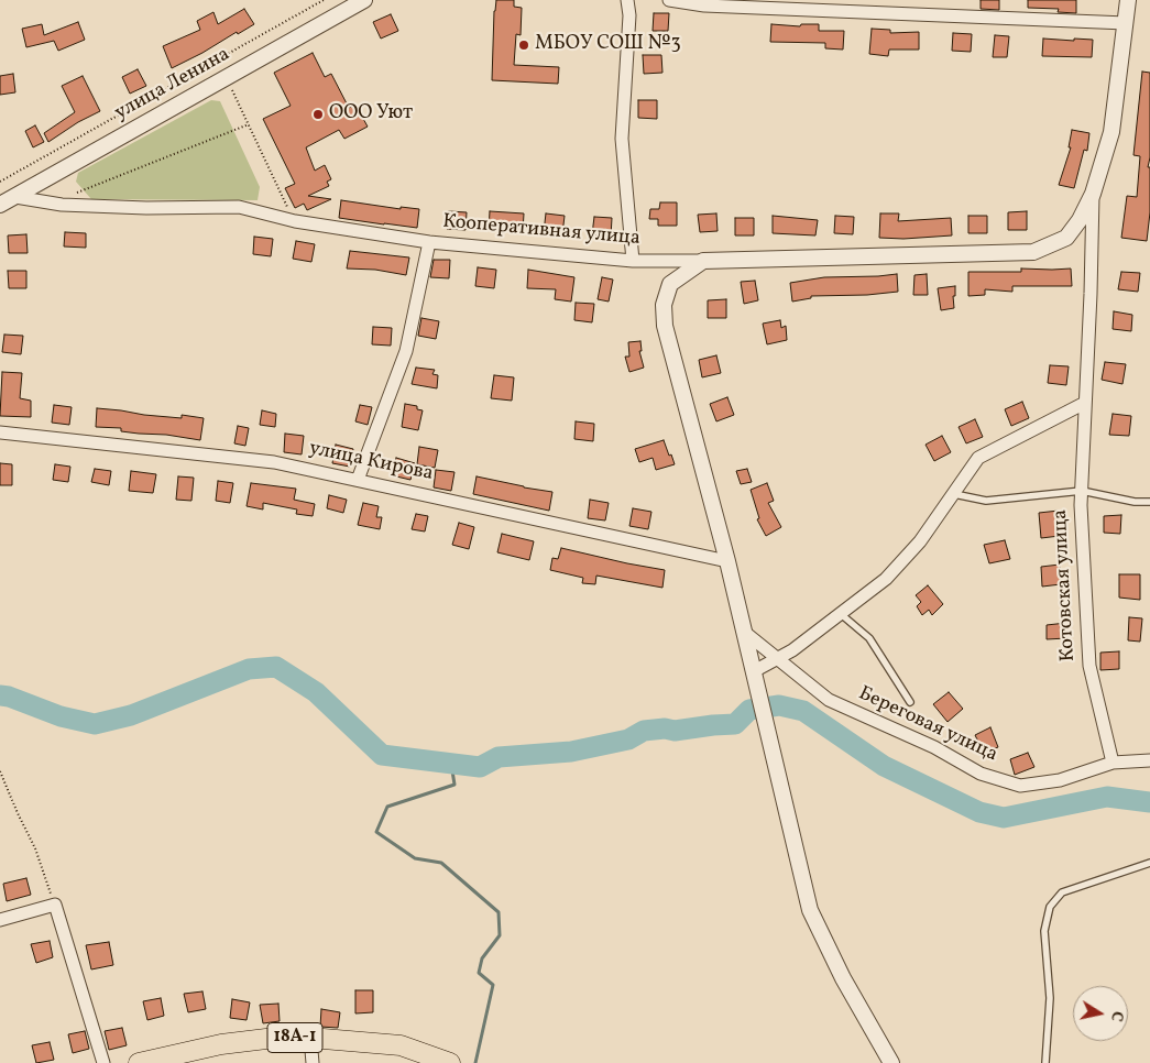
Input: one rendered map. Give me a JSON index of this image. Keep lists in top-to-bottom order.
{
  "streets": {
    "main road": ["18А-1"],
    "street": [
      "улица Ленина",
      "Кооперативная улица",
      "улица Кирова",
      "Котовская улица",
      "Береговая улица"
    ]
  },
  "crossings": [
    ["улица Ленина", "Кооперативная улица"],
    ["Кооперативная улица", "Котовская улица"],
    ["Котовская улица", "Береговая улица"]
  ],
  "places": ["МБОУ СОШ №3", "ООО Уют"],
  "north": "right"
}
